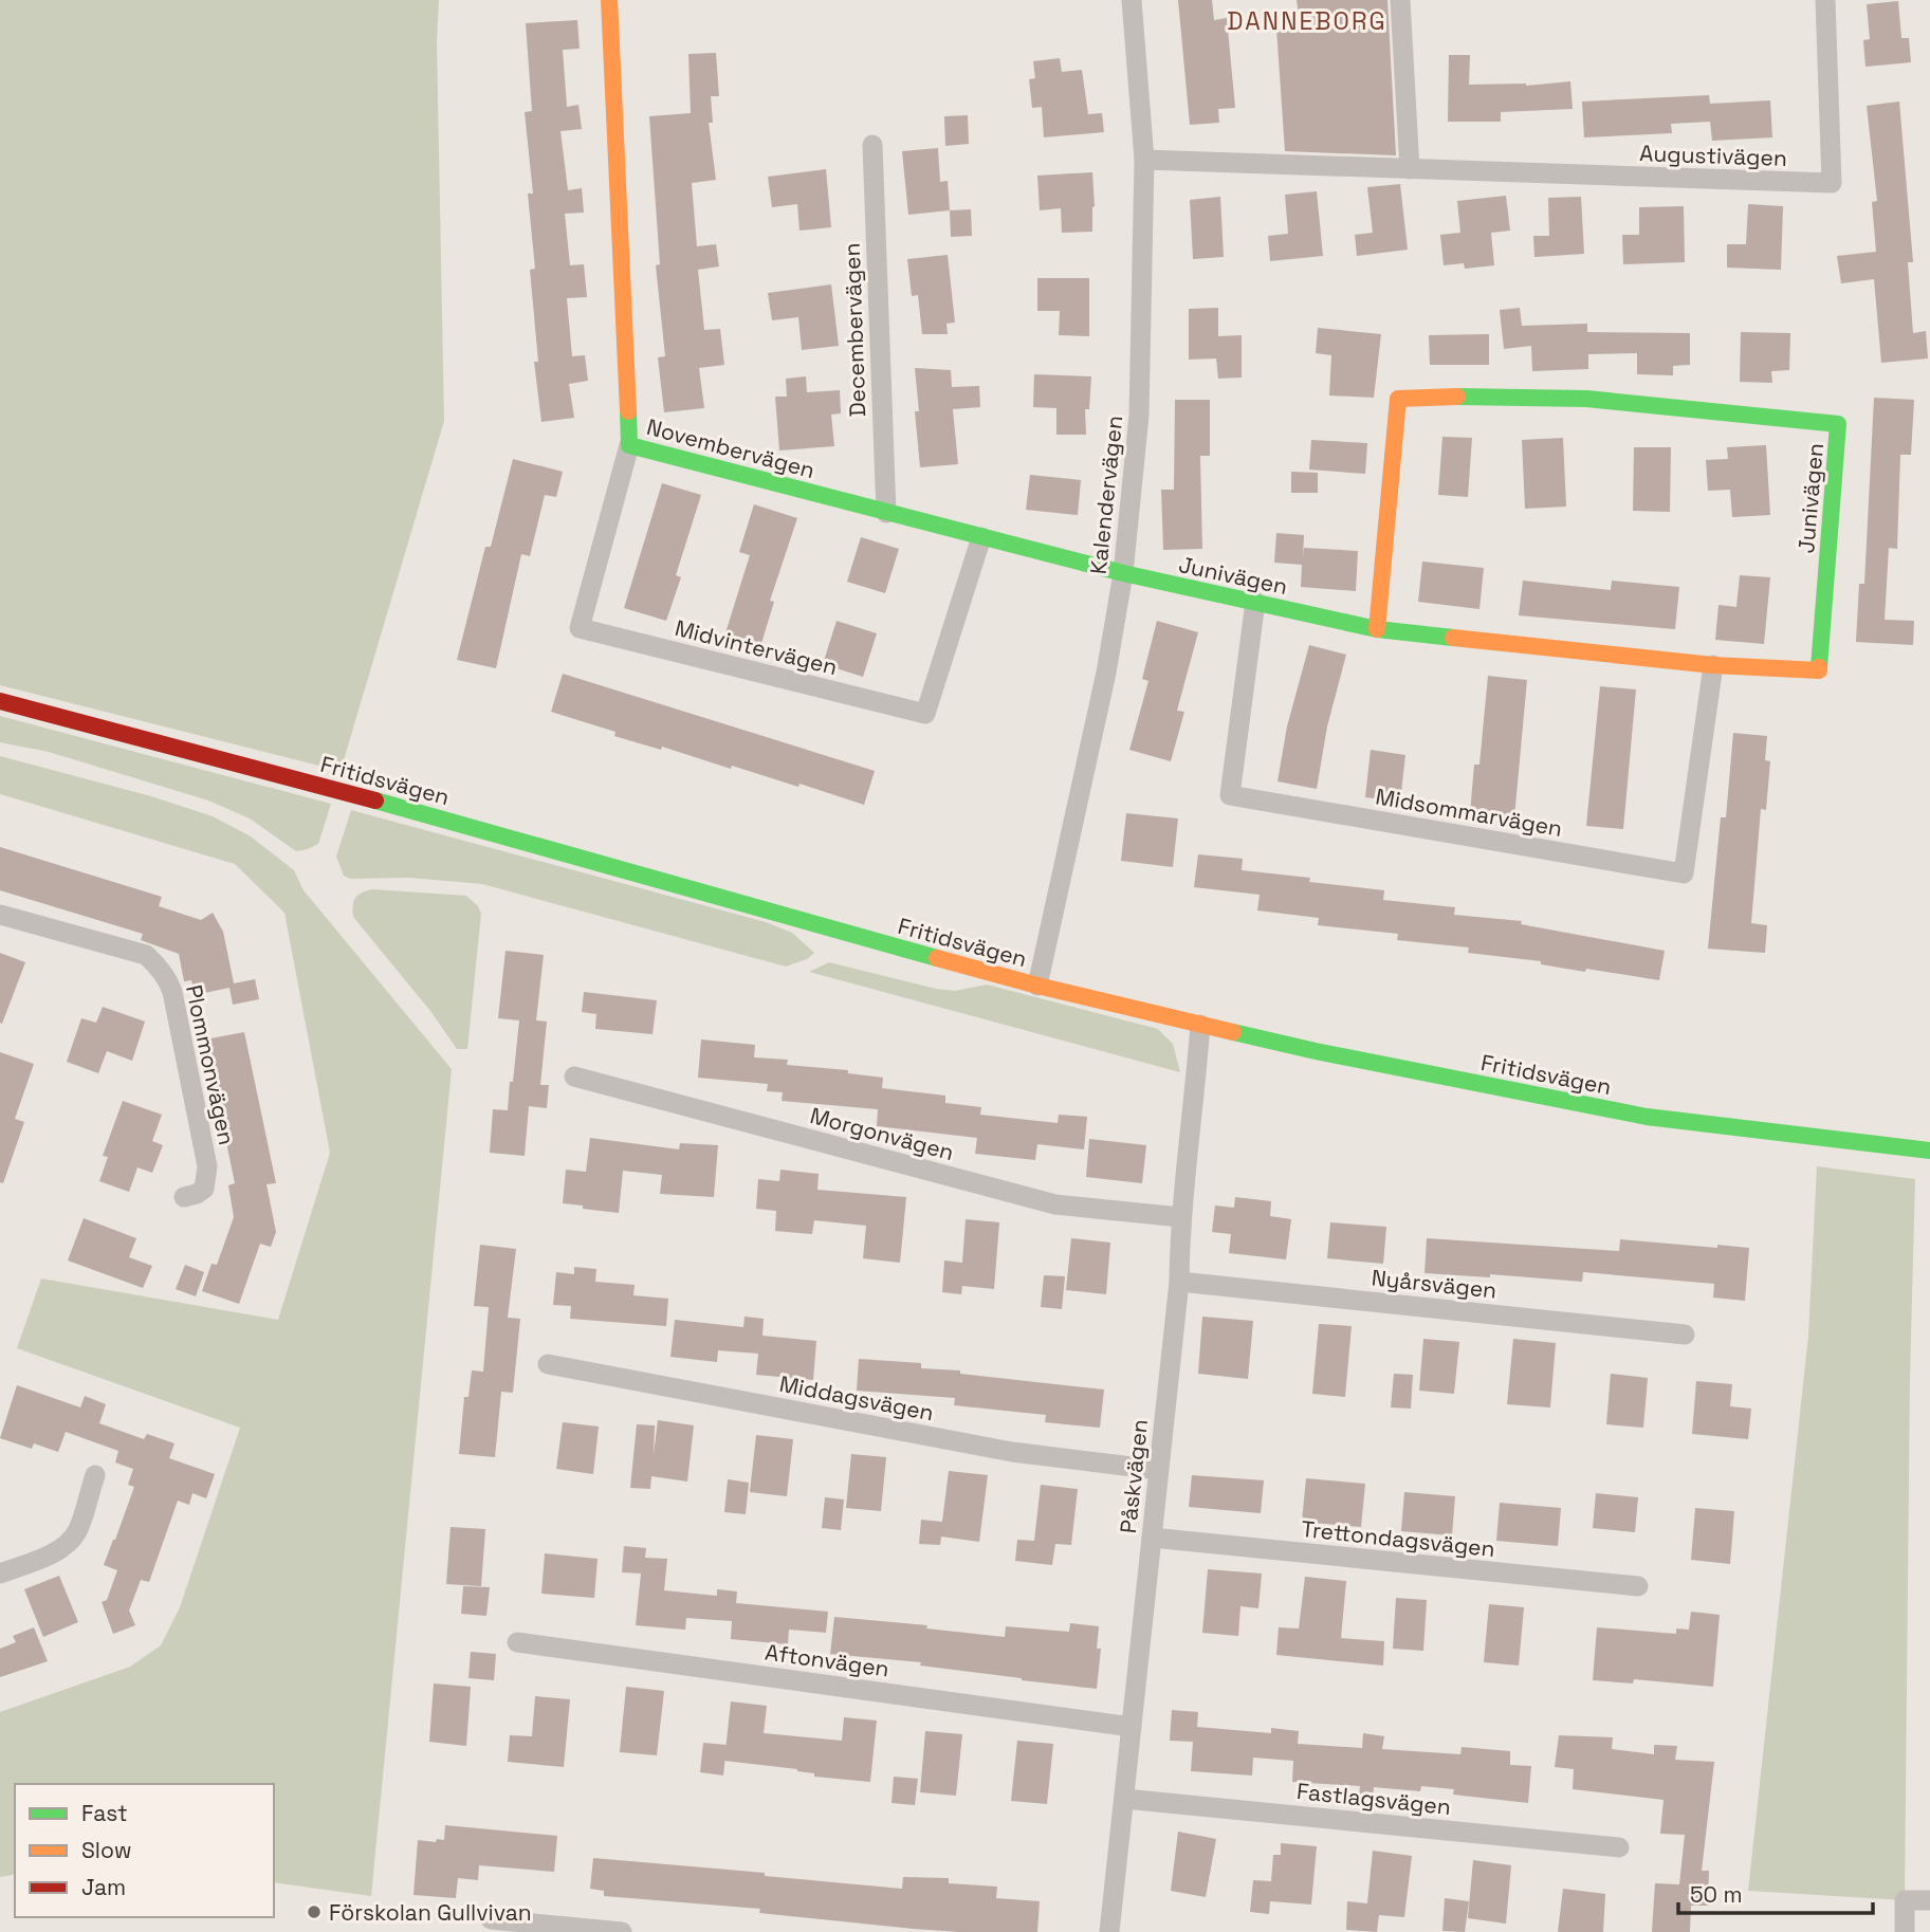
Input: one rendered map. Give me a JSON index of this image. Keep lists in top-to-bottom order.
{
  "streets": {
    "street": [
      "Augustivägen",
      "Decembervägen",
      "Novembervägen",
      "Kalendervägen",
      "Junivägen",
      "Midvintervägen",
      "Fritidsvägen",
      "Midsommarvägen",
      "Plommonvägen",
      "Morgonvägen",
      "Nyårsvägen",
      "Middagsvägen",
      "Påskvägen",
      "Trettondagsvägen",
      "Aftonvägen",
      "Fastlagsvägen"
    ]
  },
  "crossings": [
    ["Augustivägen", "Kalendervägen"],
    ["Decembervägen", "Novembervägen"],
    ["Novembervägen", "Kalendervägen"],
    ["Novembervägen", "Junivägen"],
    ["Novembervägen", "Midvintervägen"],
    ["Kalendervägen", "Junivägen"],
    ["Kalendervägen", "Fritidsvägen"],
    ["Junivägen", "Midsommarvägen"],
    ["Fritidsvägen", "Påskvägen"],
    ["Morgonvägen", "Påskvägen"],
    ["Nyårsvägen", "Påskvägen"],
    ["Middagsvägen", "Påskvägen"],
    ["Påskvägen", "Trettondagsvägen"],
    ["Påskvägen", "Aftonvägen"],
    ["Påskvägen", "Fastlagsvägen"]
  ],
  "districts": ["DANNEBORG"],
  "places": ["Förskolan Gullvivan"],
  "legend": ["Fast", "Slow", "Jam"],
  "scale_bar": "50 m"
}
